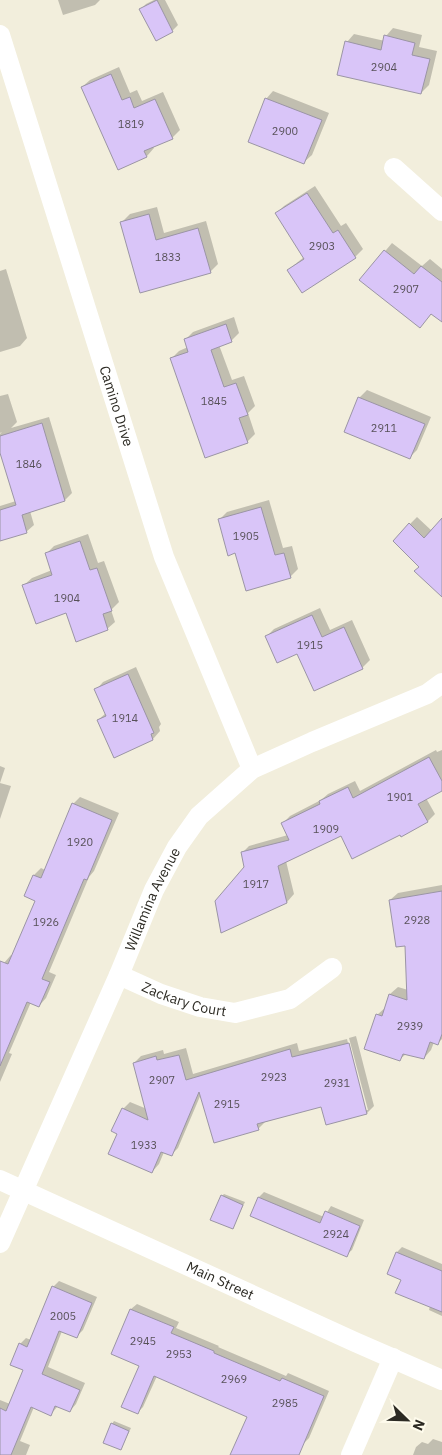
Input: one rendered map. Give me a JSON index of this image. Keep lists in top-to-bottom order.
{
  "streets": {
    "street": [
      "Camino Drive",
      "Willamina Avenue",
      "Zackary Court",
      "Main Street"
    ]
  },
  "crossings": [
    ["Camino Drive", "Willamina Avenue"],
    ["Willamina Avenue", "Zackary Court"],
    ["Willamina Avenue", "Main Street"]
  ],
  "house_numbers": [
    "2904",
    "1819",
    "2900",
    "2903",
    "1833",
    "2907",
    "1845",
    "2911",
    "1846",
    "1905",
    "1904",
    "1915",
    "1914",
    "1901",
    "1909",
    "1920",
    "1917",
    "2928",
    "1926",
    "2939",
    "2923",
    "2907",
    "2931",
    "2915",
    "1933",
    "2924",
    "2005",
    "2945",
    "2953",
    "2969",
    "2985"
  ],
  "north": "bottom right"
}
